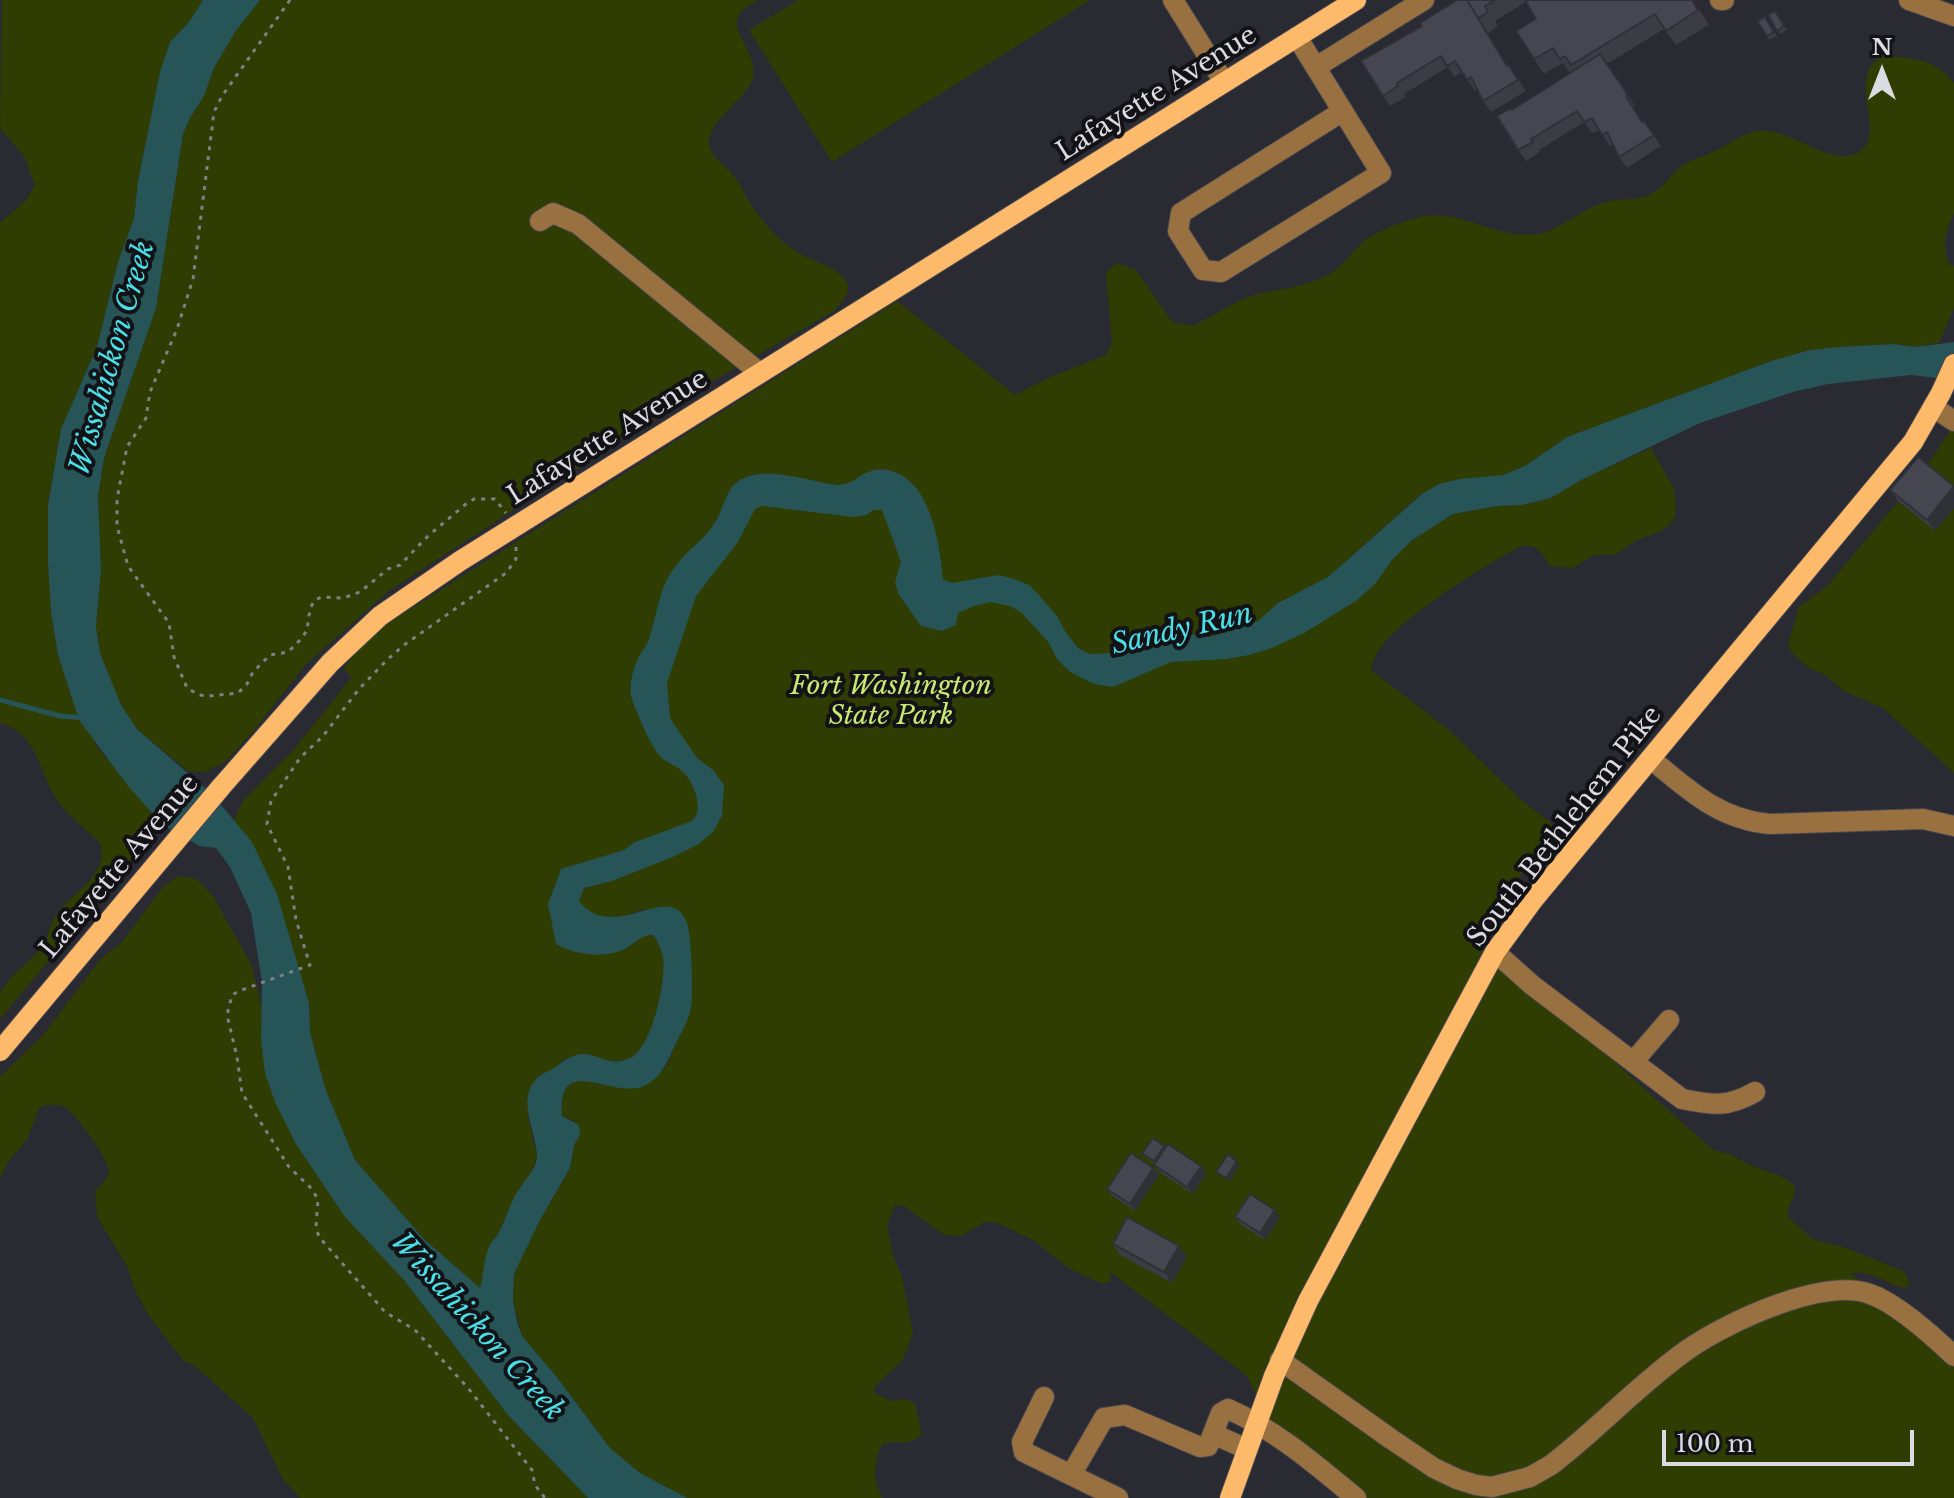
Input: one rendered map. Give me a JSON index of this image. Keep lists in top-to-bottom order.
{
  "streets": {
    "main road": ["Lafayette Avenue", "South Bethlehem Pike"]
  },
  "water": ["Wissahickon Creek", "Sandy Run"],
  "parks": ["Fort Washington State Park"],
  "scale_bar": "100 m",
  "north": "top"
}
